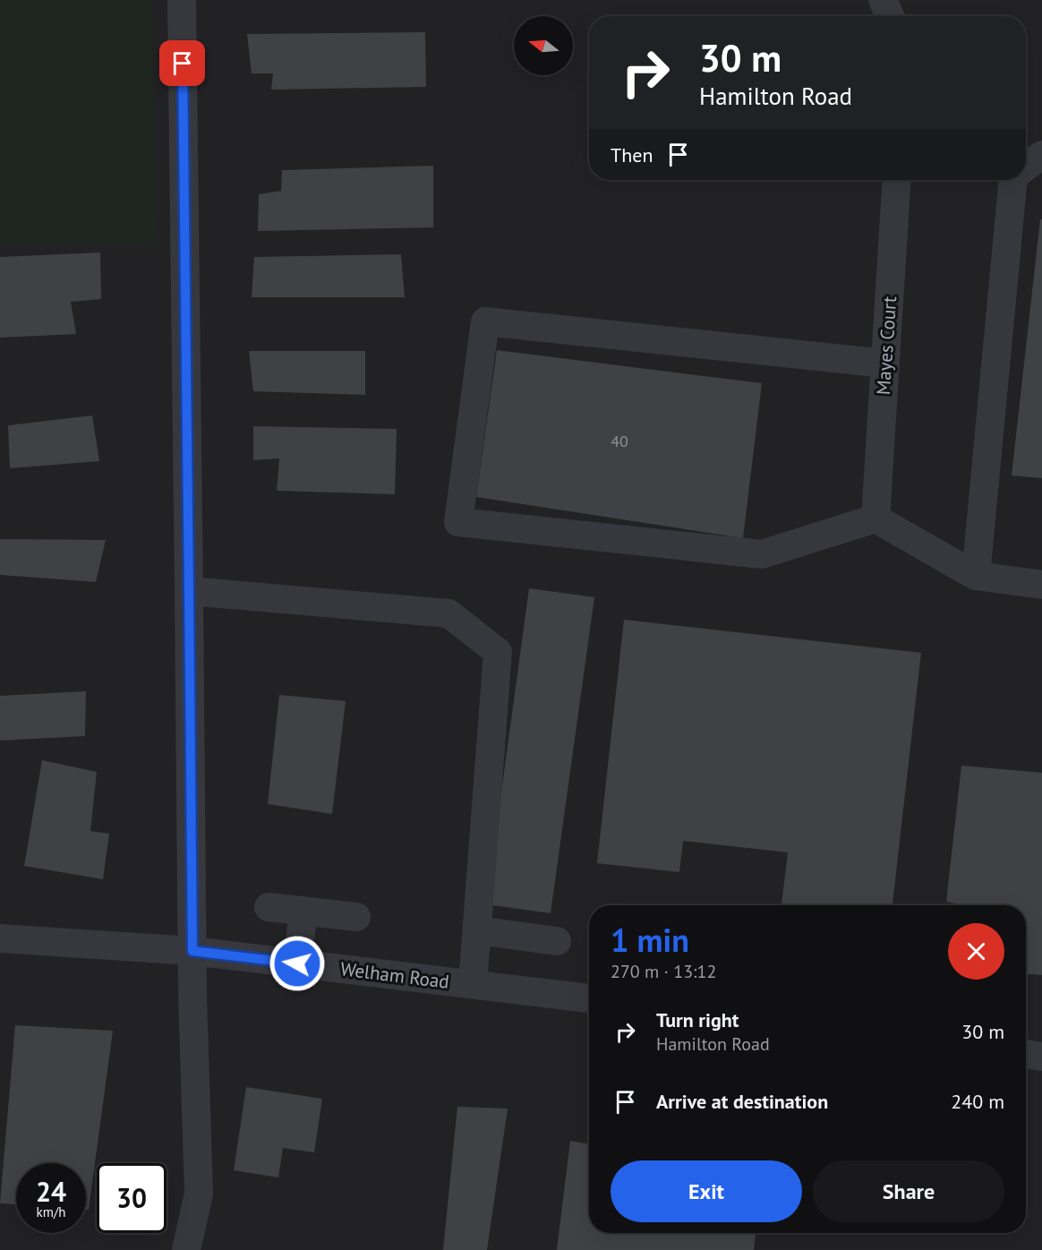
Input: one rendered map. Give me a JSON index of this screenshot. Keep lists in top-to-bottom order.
{
  "streets": {
    "street": ["Mayes Court", "Welham Road"]
  },
  "house_numbers": ["40"],
  "north": "left",
  "page": {
    "turn": ["30 m", "Hamilton Road"],
    "then": "Then",
    "heading": ["1 min", "270 m · 13:12"],
    "list": [
      {
        "name": "Turn right",
        "note": "Hamilton Road",
        "value": "30 m"
      },
      {
        "name": "Arrive at destination",
        "value": "240 m"
      }
    ],
    "buttons": ["Exit", "Share"],
    "speed": "24 km/h",
    "limit": "30"
  }
}
